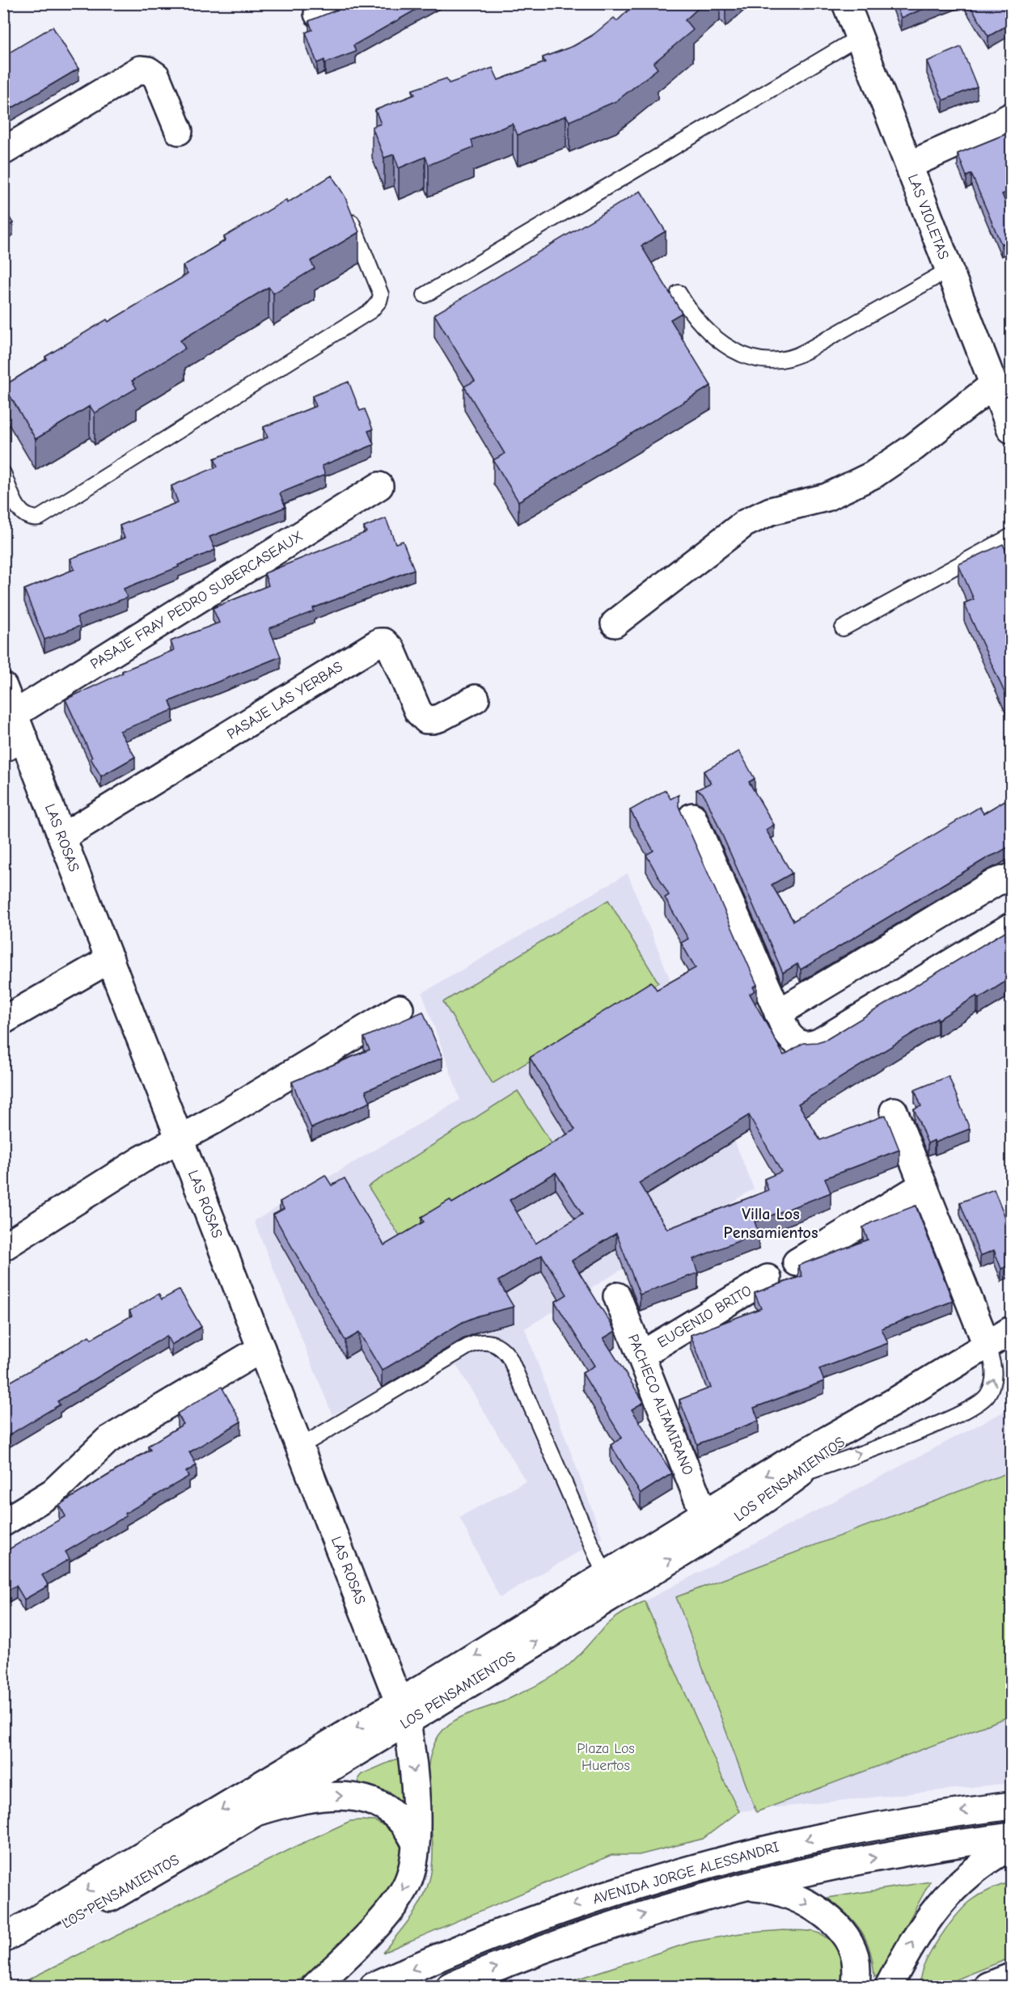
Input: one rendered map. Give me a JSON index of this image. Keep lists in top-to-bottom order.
{
  "streets": {
    "main road": [
      "LAS VIOLETAS",
      "PASAJE FRAY PEDRO SUBERCASEAUX",
      "PASAJE LAS YERBAS",
      "LAS ROSAS",
      "EUGENIO BRITO",
      "PACHECO ALTAMIRANO",
      "LOS PENSAMIENTOS",
      "AVENIDA JORGE ALESSANDRI"
    ]
  },
  "crossings": [
    ["PASAJE FRAY PEDRO SUBERCASEAUX", "LAS ROSAS"],
    ["PASAJE LAS YERBAS", "LAS ROSAS"],
    ["LAS ROSAS", "LOS PENSAMIENTOS"],
    ["EUGENIO BRITO", "PACHECO ALTAMIRANO"],
    ["PACHECO ALTAMIRANO", "LOS PENSAMIENTOS"]
  ],
  "districts": ["Villa Los Pensamientos"],
  "parks": ["Plaza Los Huertos"]
}
